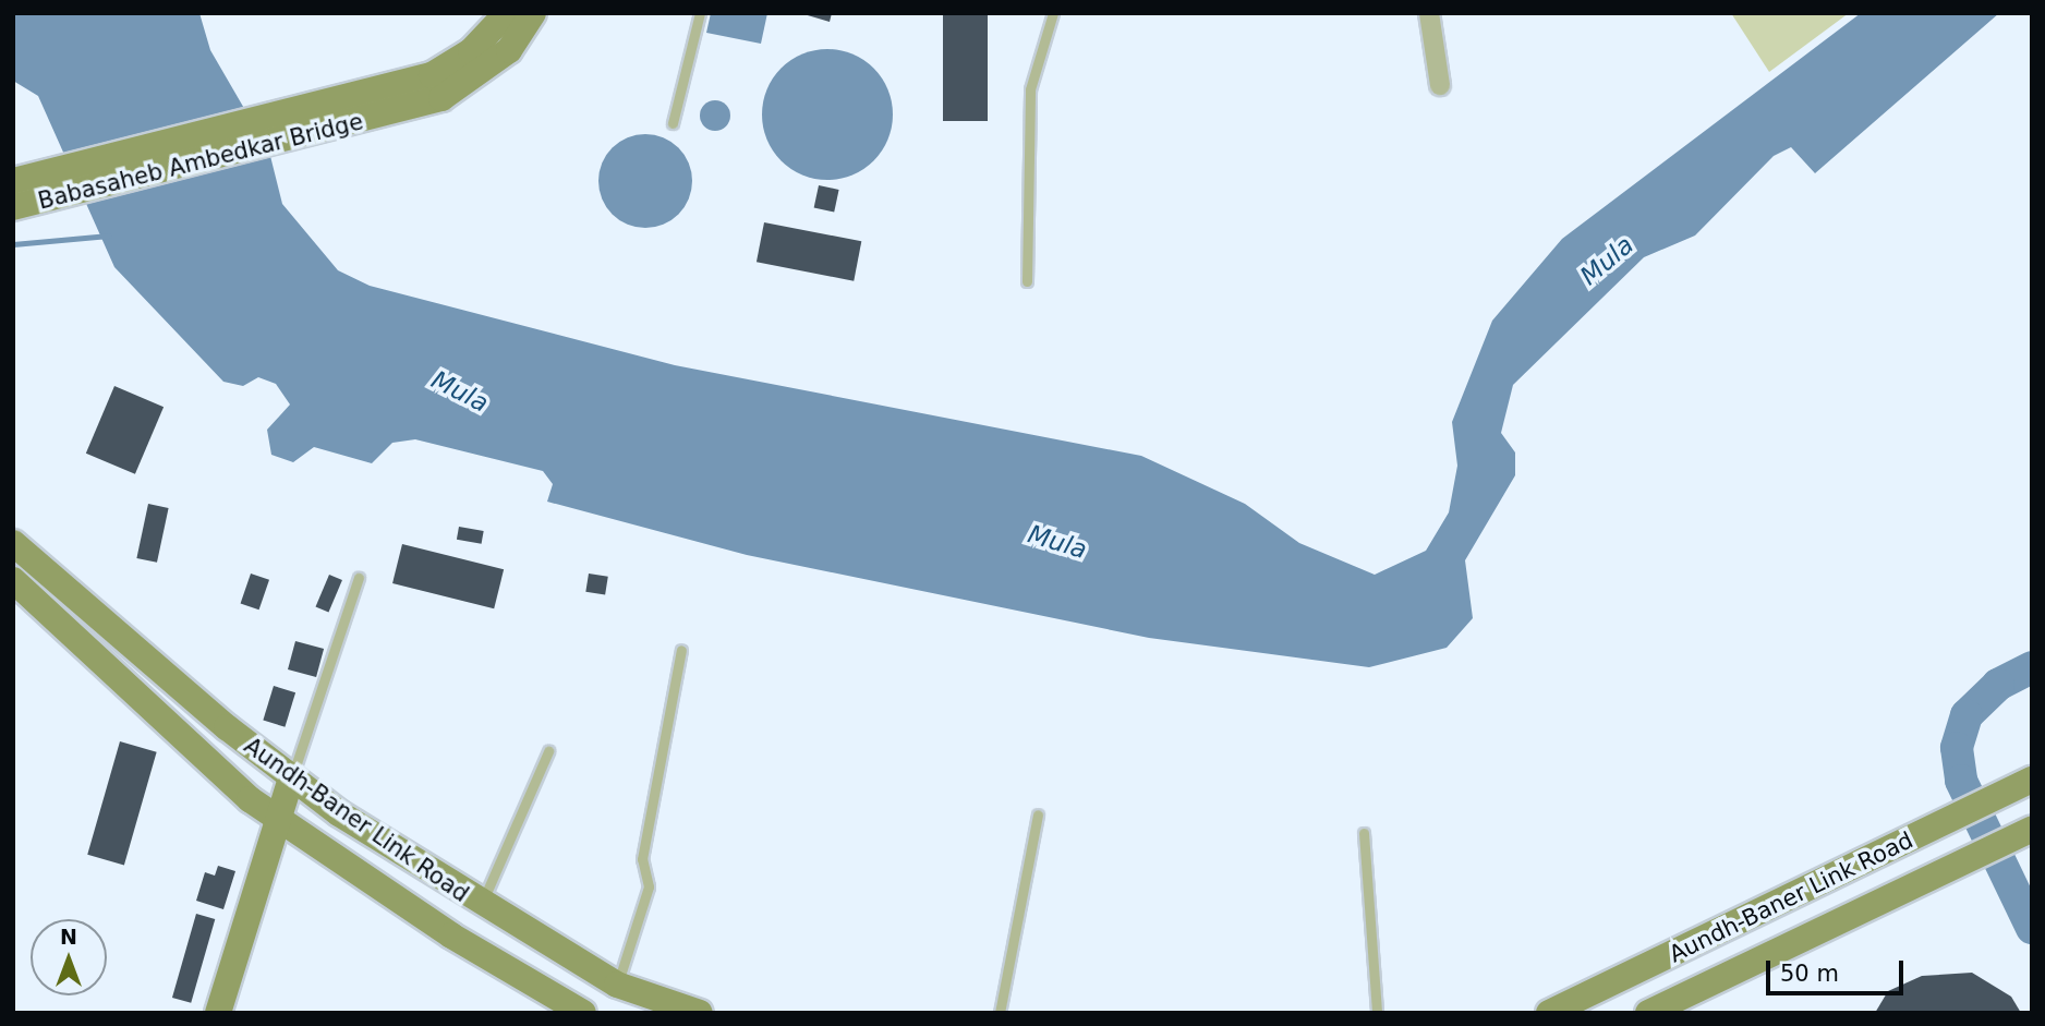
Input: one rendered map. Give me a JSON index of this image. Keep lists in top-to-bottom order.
{
  "streets": {
    "main road": ["Babasaheb Ambedkar Bridge", "Aundh-Baner Link Road"]
  },
  "water": ["Mula"],
  "scale_bar": "50 m",
  "north": "top"
}
